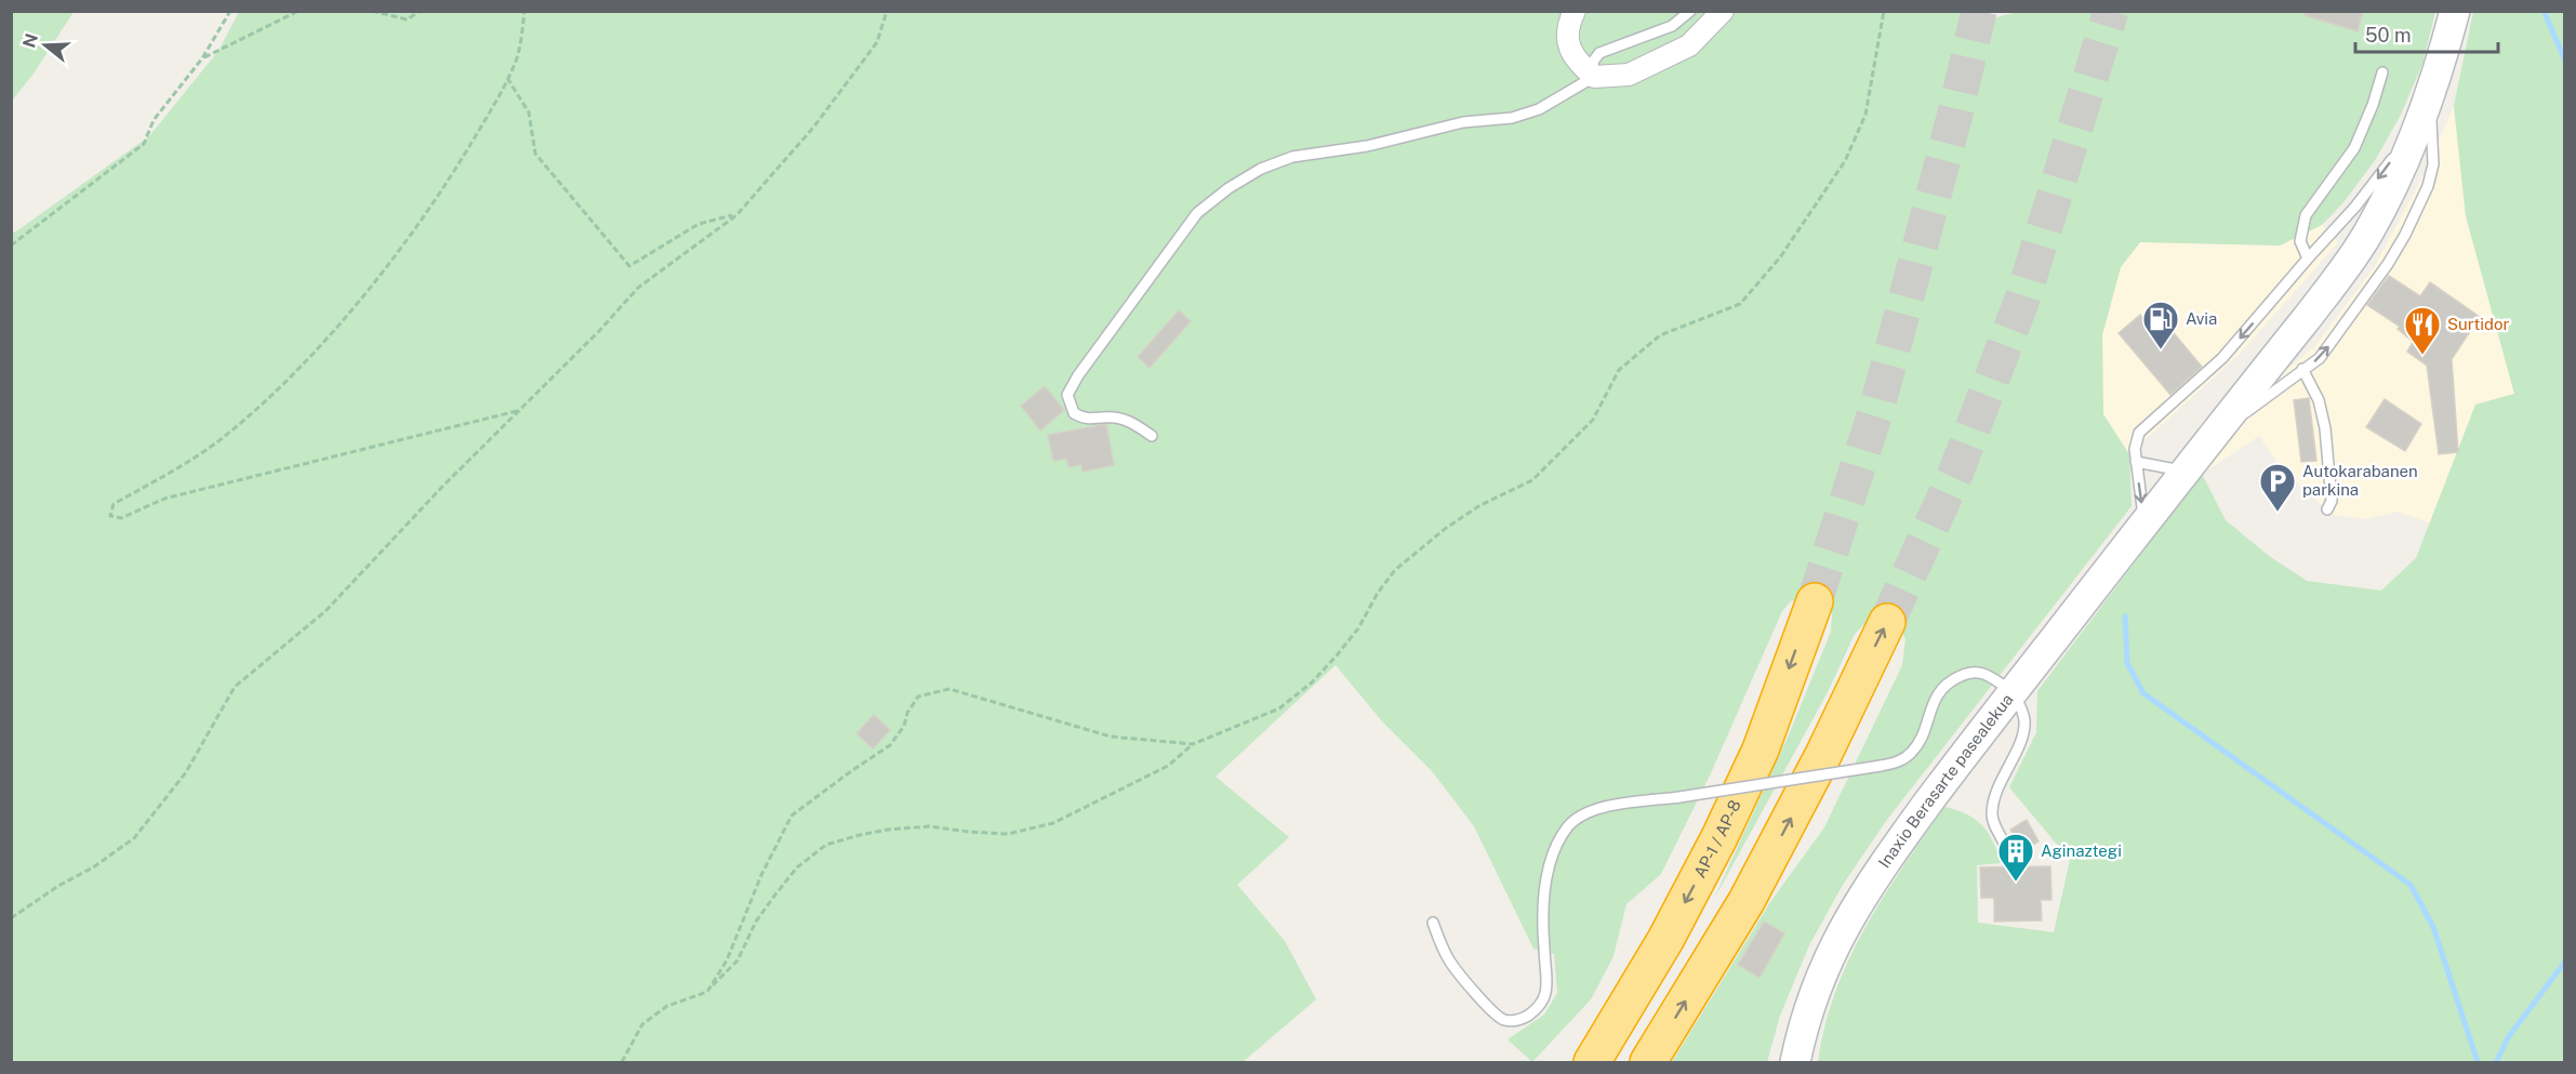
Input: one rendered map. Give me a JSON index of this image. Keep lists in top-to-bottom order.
{
  "streets": {
    "highway": ["AP-1 / AP-8"],
    "main road": ["Inaxio Berasarte pasealekua"]
  },
  "places": {
    "fuel station": ["Avia"],
    "restaurant": ["Surtidor"],
    "parking": ["Autokarabanen parkina"],
    "building": ["Aginaztegi"]
  },
  "scale_bar": "50 m",
  "north": "left"
}
